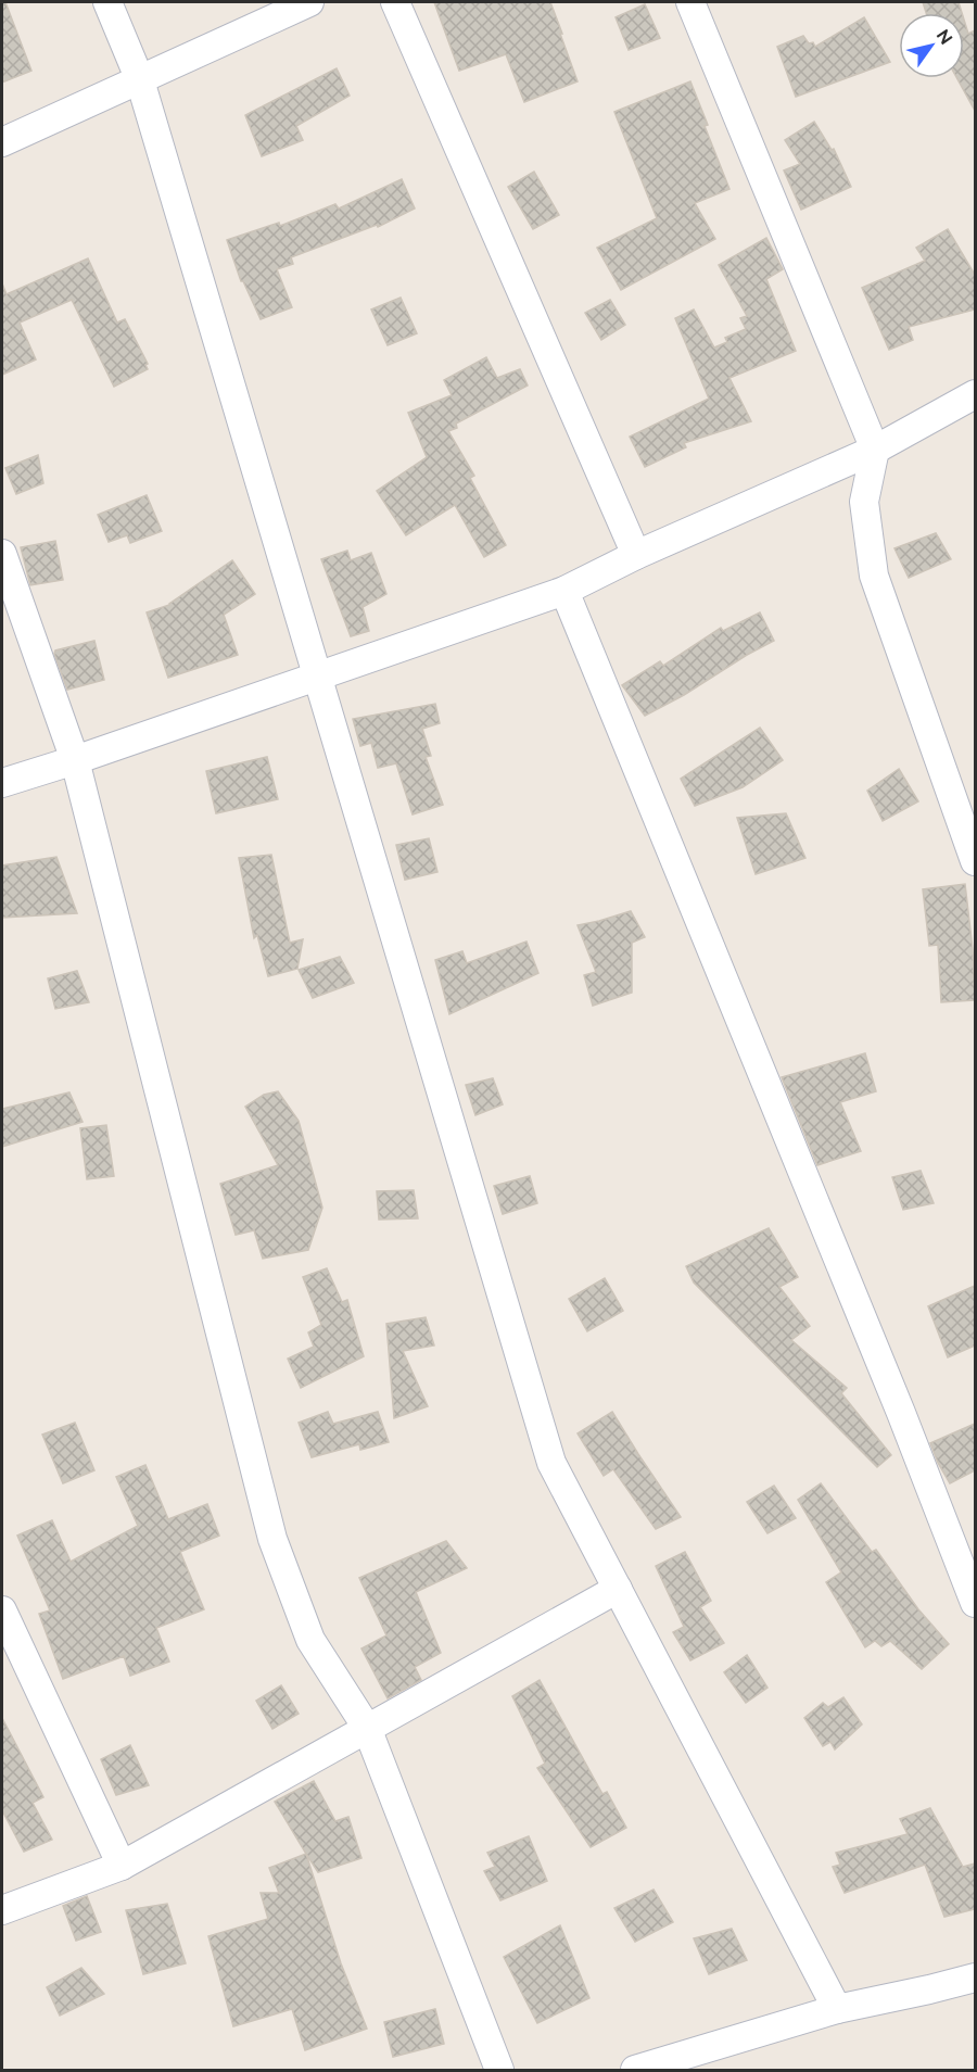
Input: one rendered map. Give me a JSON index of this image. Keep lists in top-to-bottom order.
{
  "north": "top right"
}
